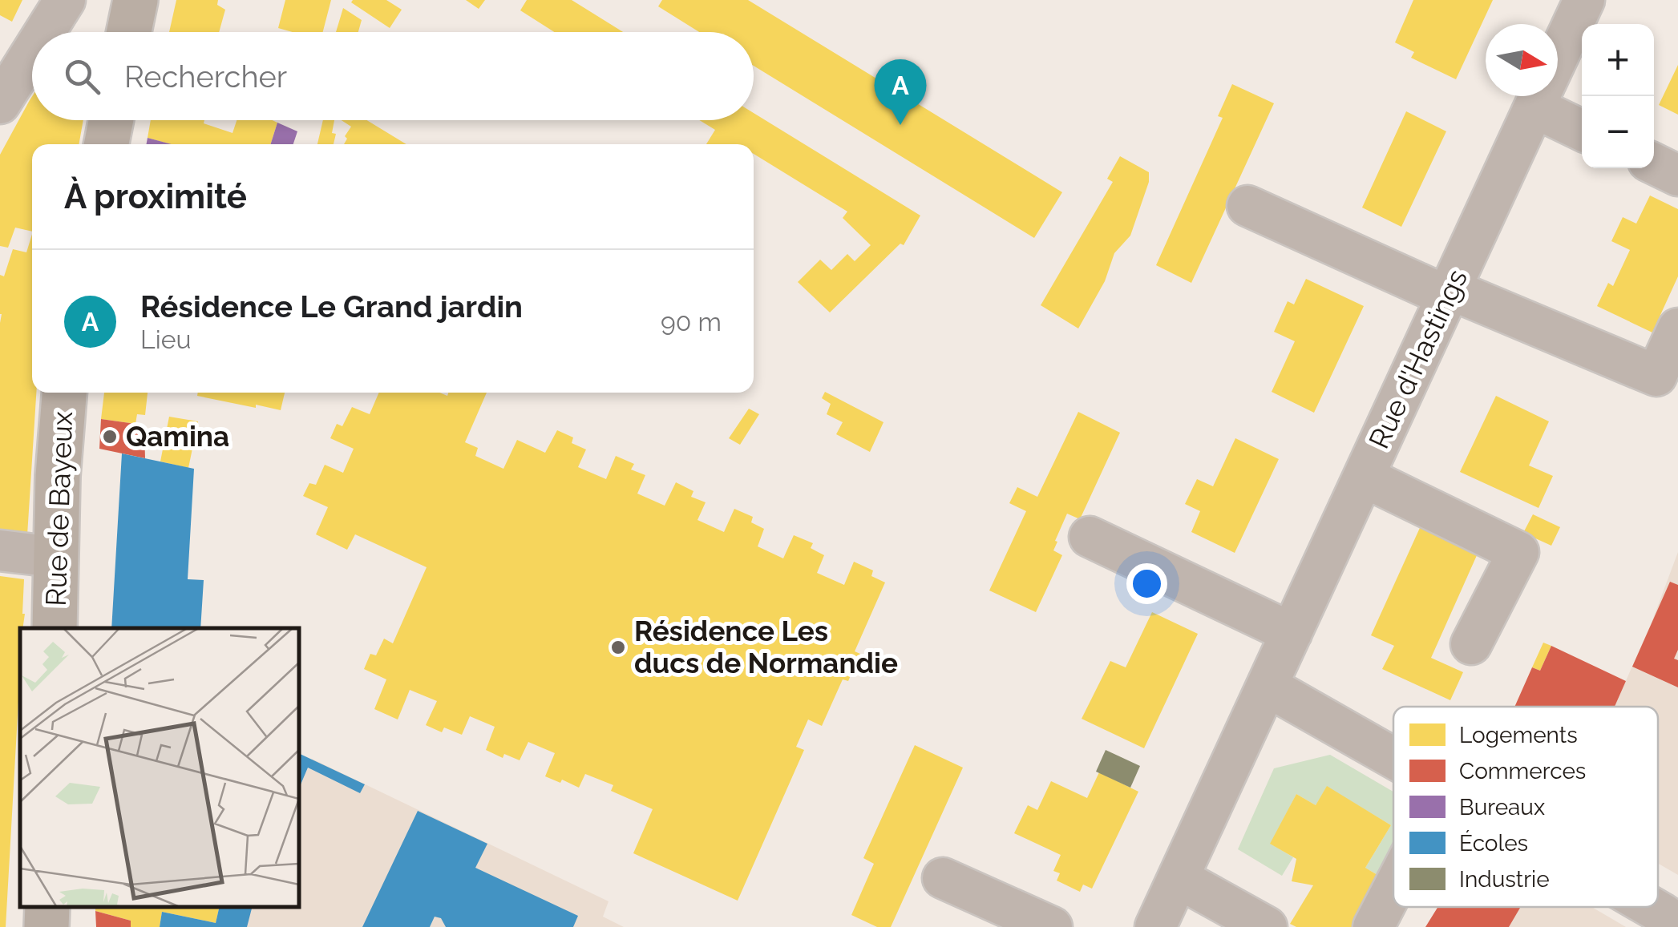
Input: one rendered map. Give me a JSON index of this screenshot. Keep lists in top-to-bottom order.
{
  "streets": {
    "main road": ["Rue de Bayeux"],
    "street": ["Rue d'Hastings"]
  },
  "places": ["Qamina", "Résidence Les ducs de Normandie"],
  "legend": [
    "Logements",
    "Commerces",
    "Bureaux",
    "Écoles",
    "Industrie"
  ],
  "north": "right",
  "page": {
    "map_buttons": ["+", "−"],
    "search": "Rechercher",
    "pins": "A",
    "heading": "À proximité",
    "list": [
      {
        "mark": "A",
        "name": "Résidence Le Grand jardin",
        "note": "Lieu",
        "value": "90 m"
      }
    ]
  }
}
